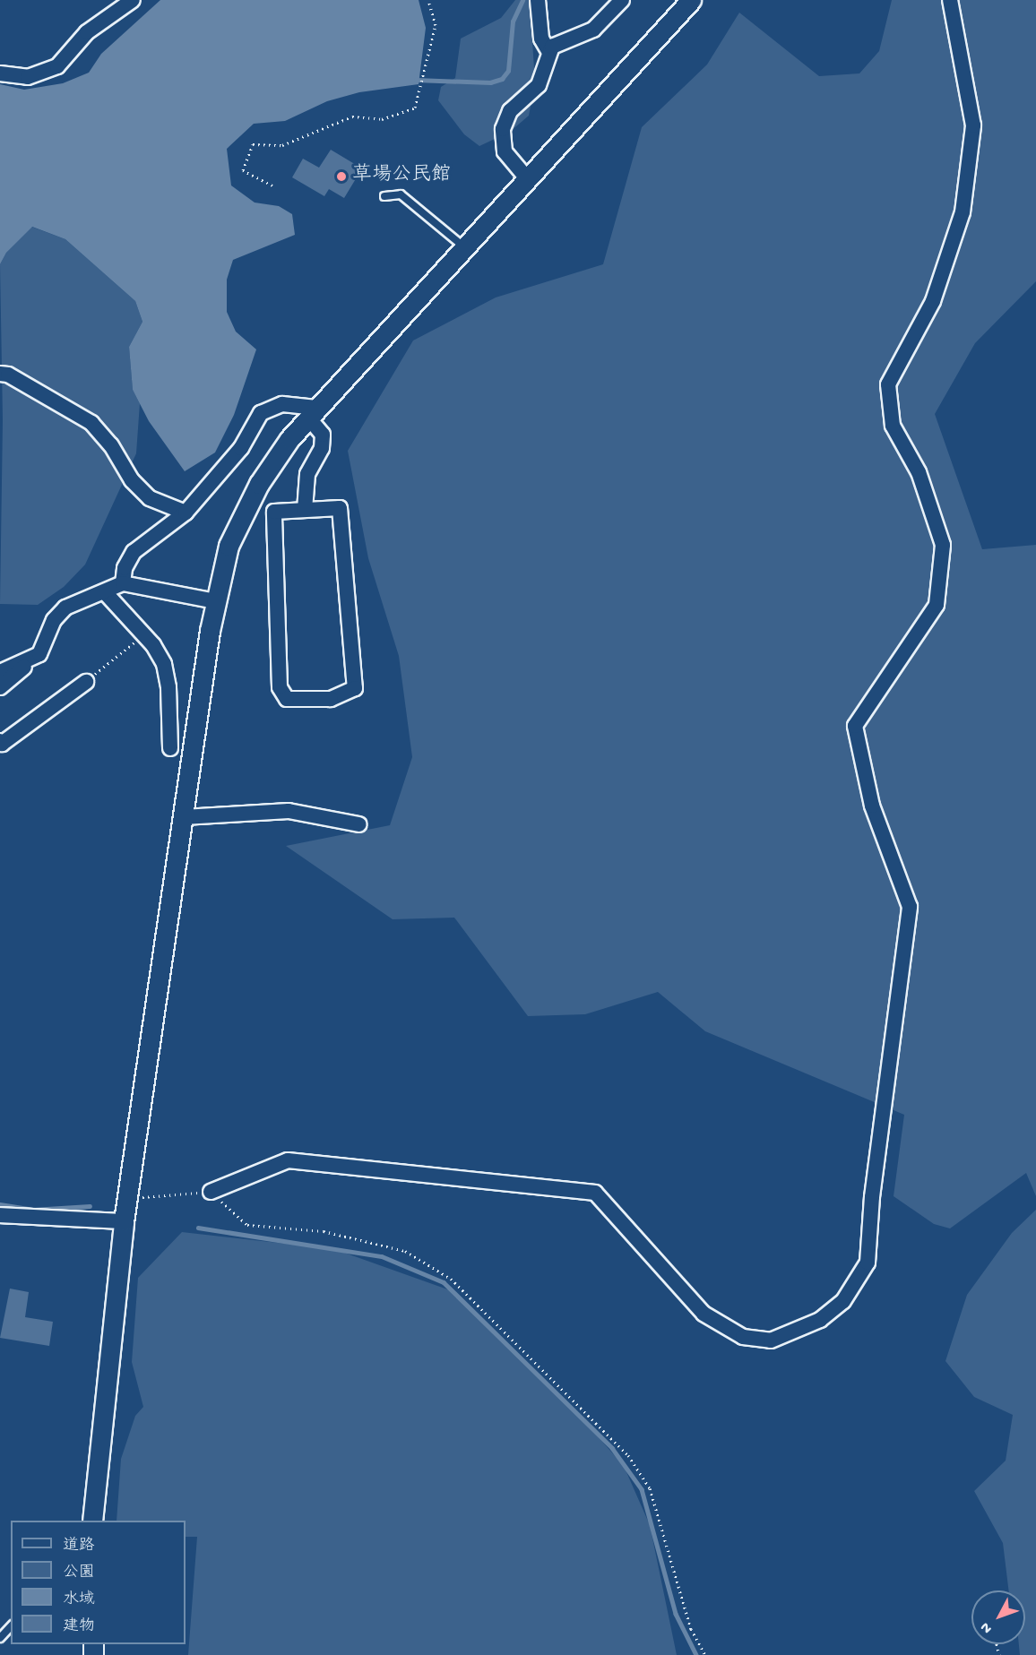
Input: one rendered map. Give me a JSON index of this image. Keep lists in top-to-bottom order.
{
  "places": ["草場公民館"],
  "legend": [
    "道路",
    "公園",
    "水域",
    "建物"
  ],
  "north": "bottom left"
}
